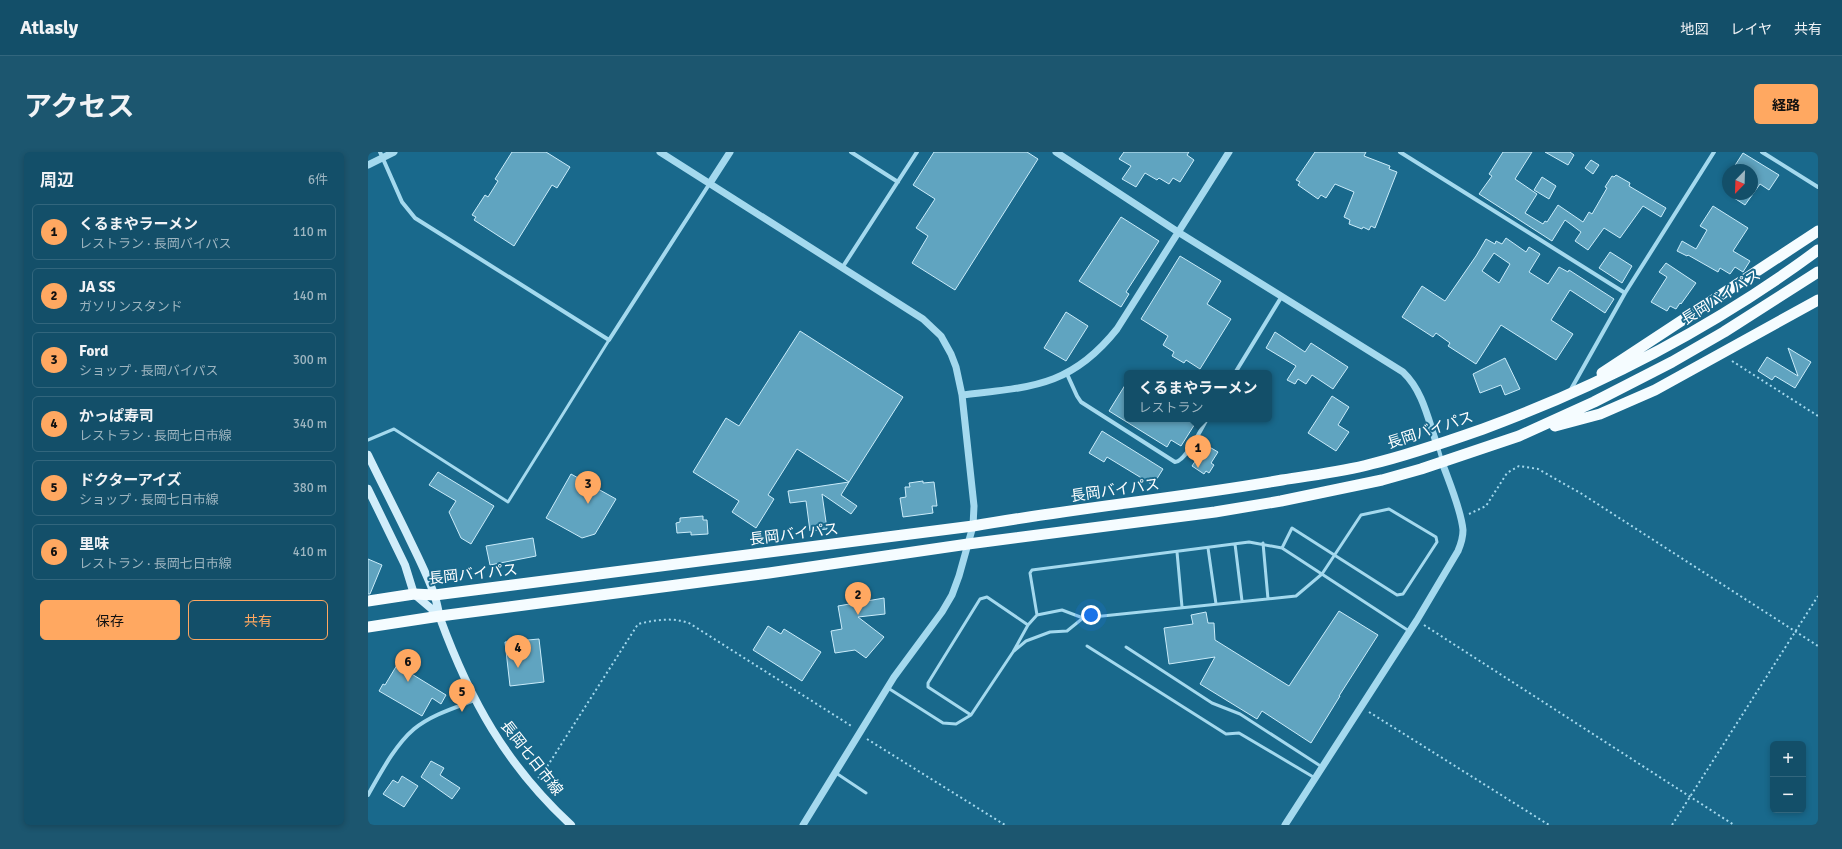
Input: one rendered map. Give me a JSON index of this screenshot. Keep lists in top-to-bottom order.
{
  "streets": {
    "highway": ["長岡バイパス"],
    "main road": ["長岡七日市線"]
  },
  "crossings": [
    ["長岡バイパス", "長岡七日市線"]
  ],
  "north": "bottom left",
  "page": {
    "header": "Atlasly",
    "nav": ["地図", "レイヤ", "共有"],
    "title": "アクセス",
    "buttons": [
      "経路",
      ["保存", "共有"]
    ],
    "heading": ["周辺", "6件"],
    "list": [
      {
        "mark": "1",
        "name": "くるまやラーメン",
        "note": "レストラン · 長岡バイパス",
        "value": "110 m"
      },
      {
        "mark": "2",
        "name": "JA SS",
        "note": "ガソリンスタンド",
        "value": "140 m"
      },
      {
        "mark": "3",
        "name": "Ford",
        "note": "ショップ · 長岡バイパス",
        "value": "300 m"
      },
      {
        "mark": "4",
        "name": "かっぱ寿司",
        "note": "レストラン · 長岡七日市線",
        "value": "340 m"
      },
      {
        "mark": "5",
        "name": "ドクターアイズ",
        "note": "ショップ · 長岡七日市線",
        "value": "380 m"
      },
      {
        "mark": "6",
        "name": "里味",
        "note": "レストラン · 長岡七日市線",
        "value": "410 m"
      }
    ],
    "popup": ["くるまやラーメン", "レストラン"],
    "pins": [
      "1",
      "3",
      "2",
      "4",
      "6",
      "5"
    ],
    "map_buttons": ["+", "−"]
  }
}
